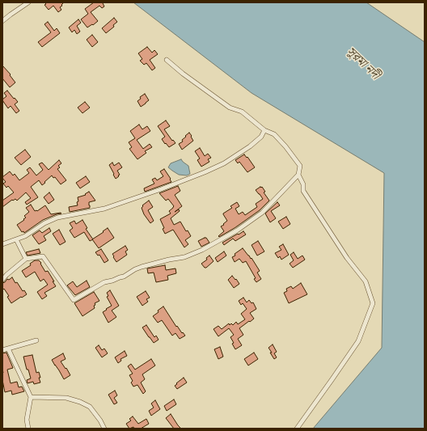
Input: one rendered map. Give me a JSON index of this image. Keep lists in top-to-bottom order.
{
  "water": ["সুরমা নদী"]
}
